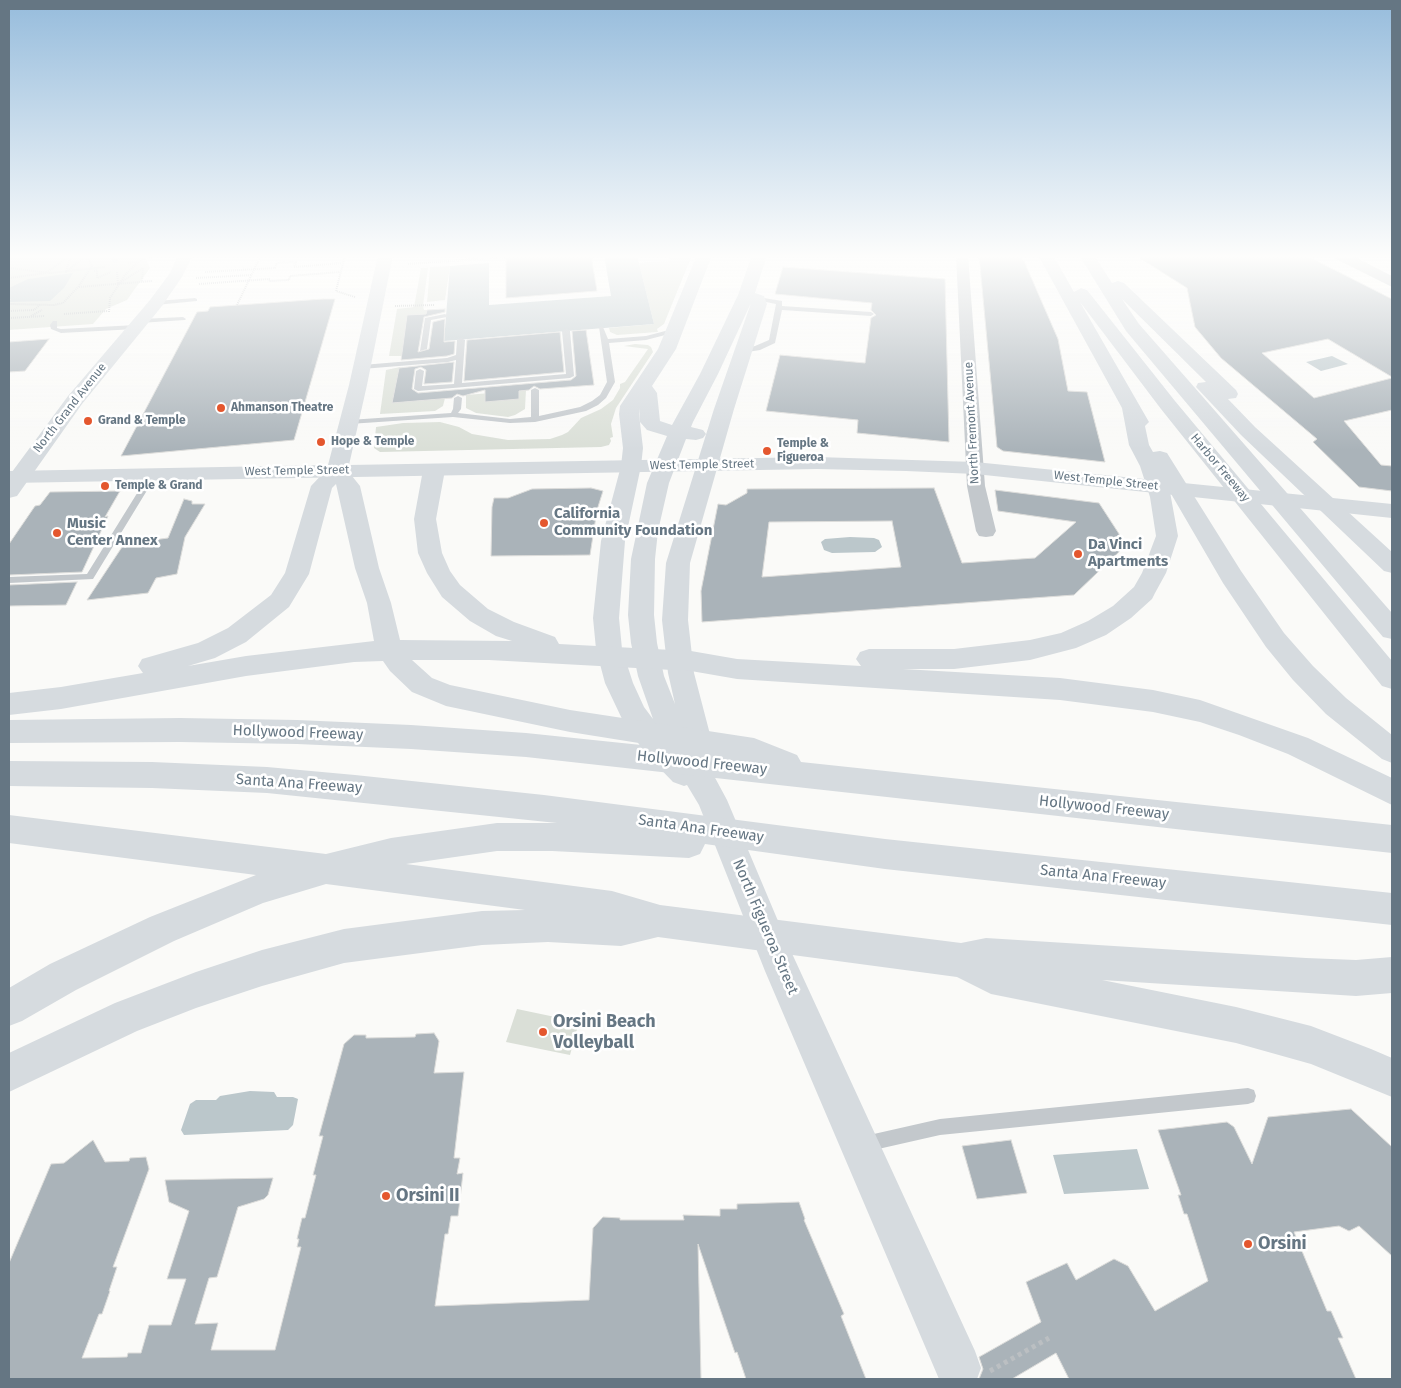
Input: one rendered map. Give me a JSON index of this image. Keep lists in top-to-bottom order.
{
  "streets": {
    "main road": [
      "North Grand Avenue",
      "West Temple Street",
      "Harbor Freeway",
      "Hollywood Freeway",
      "Santa Ana Freeway",
      "North Figueroa Street"
    ],
    "street": ["North Fremont Avenue"]
  },
  "crossings": [
    ["North Grand Avenue", "West Temple Street"],
    ["North Fremont Avenue", "West Temple Street"]
  ],
  "places": [
    "Ahmanson Theatre",
    "Grand & Temple",
    "Hope & Temple",
    "Temple & Figueroa",
    "Temple & Grand",
    "California Community Foundation",
    "Music Center Annex",
    "Da Vinci Apartments",
    "Orsini Beach Volleyball",
    "Orsini II",
    "Orsini"
  ]
}
